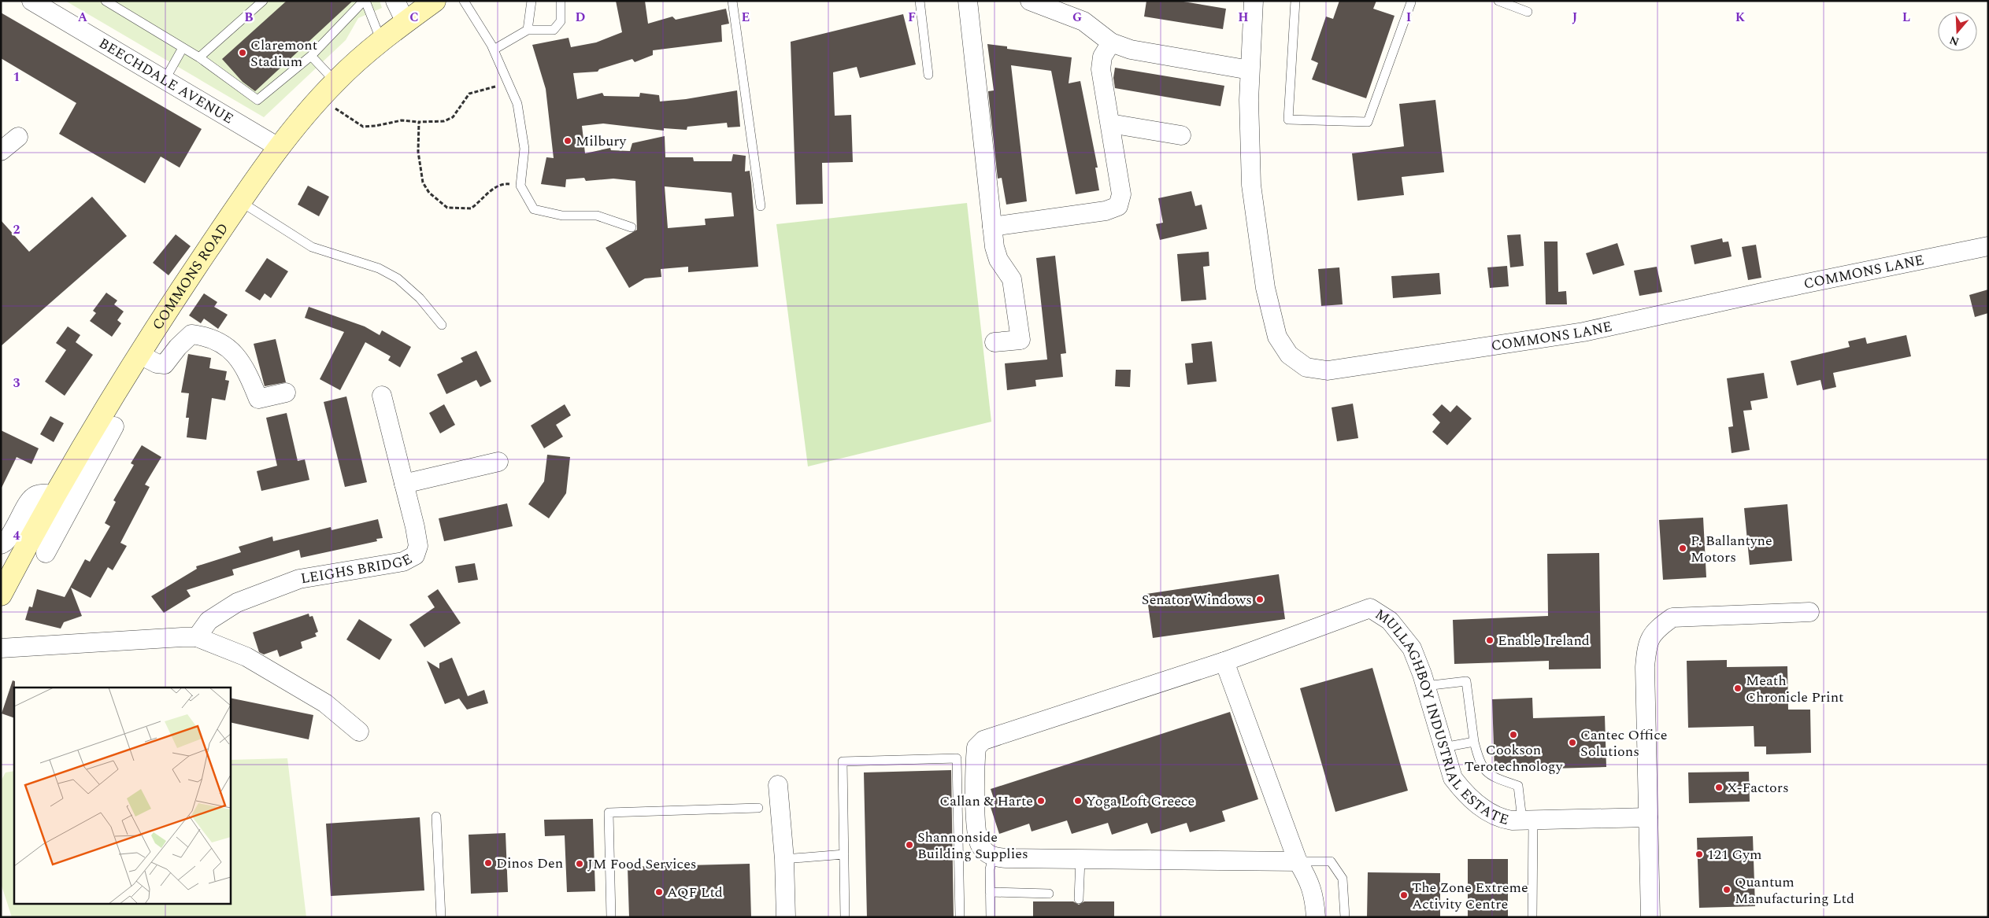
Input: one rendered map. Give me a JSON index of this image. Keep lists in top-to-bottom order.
{
  "streets": {
    "street": [
      "BEECHDALE AVENUE",
      "COMMONS LANE",
      "COMMONS ROAD",
      "LEIGHS BRIDGE",
      "MULLAGHBOY INDUSTRIAL ESTATE"
    ]
  },
  "crossings": [
    ["BEECHDALE AVENUE", "COMMONS ROAD"]
  ],
  "places": [
    "Claremont Stadium",
    "Milbury",
    "P. Ballantyne Motors",
    "Senator Windows",
    "Enable Ireland",
    "Meath Chronicle Print",
    "Cookson Terotechnology",
    "Cantec Office Solutions",
    "X-Factors",
    "Callan & Harte",
    "Yoga Loft Greece",
    "Shannonside Building Supplies",
    "121 Gym",
    "Dinos Den",
    "JM Food Services",
    "Quantum Manufacturing Ltd",
    "AQF Ltd",
    "The Zone Extreme Activity Centre"
  ],
  "north": "bottom",
  "grid": {
    "columns": [
      "A",
      "B",
      "C",
      "D",
      "E",
      "F",
      "G",
      "H",
      "I",
      "J",
      "K",
      "L"
    ],
    "rows": [
      "1",
      "2",
      "3",
      "4"
    ]
  }
}
